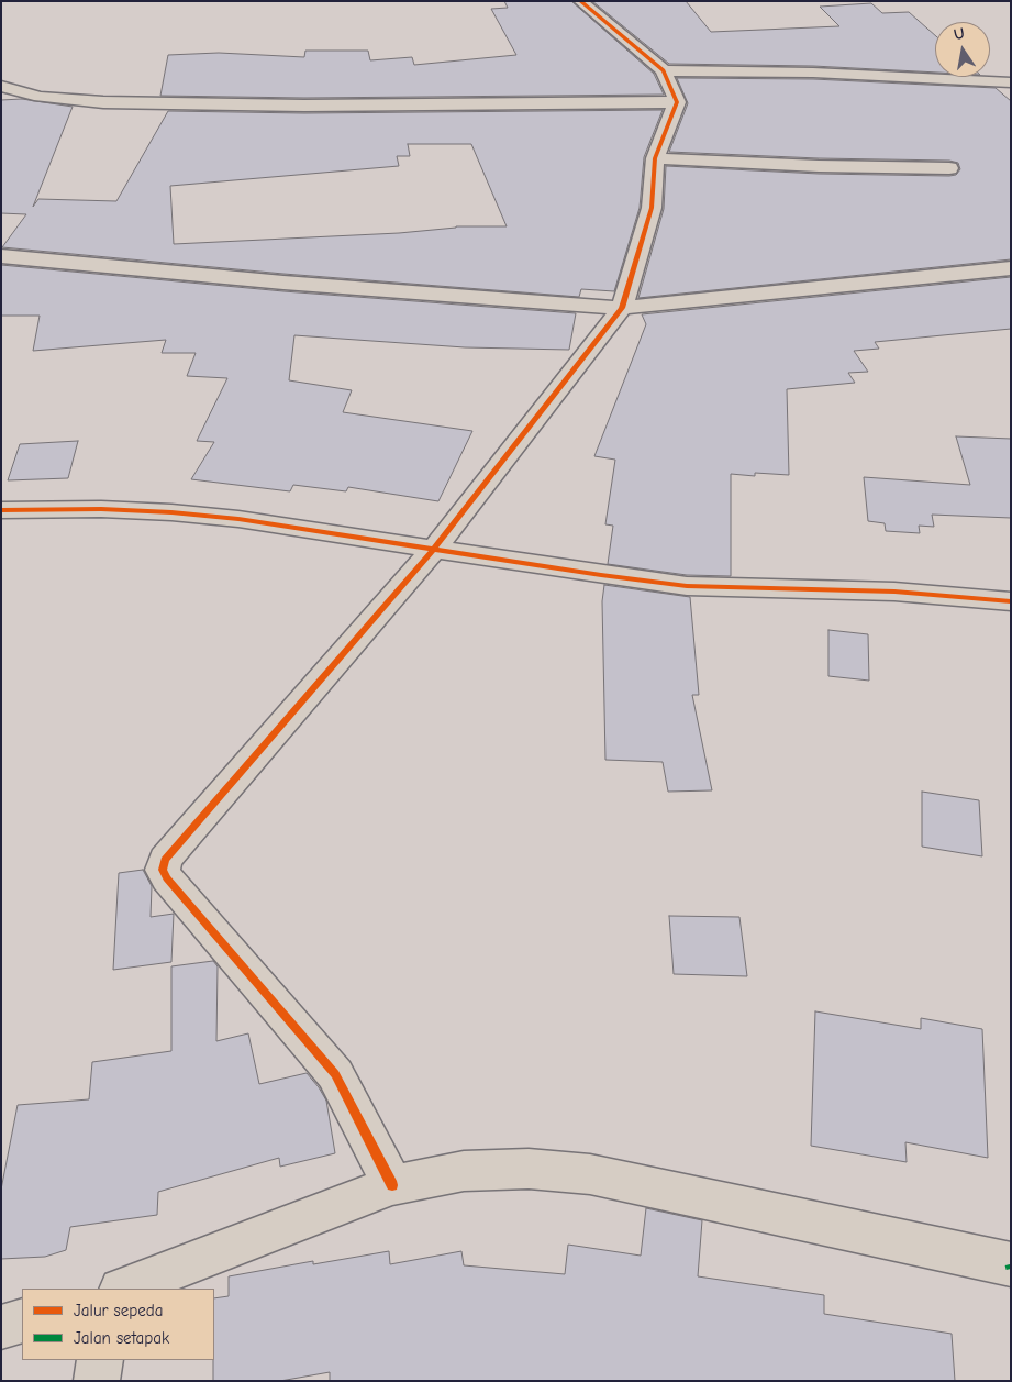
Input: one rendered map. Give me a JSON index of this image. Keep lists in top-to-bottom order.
{
  "legend": ["Jalur sepeda", "Jalan setapak"],
  "north": "top"
}
